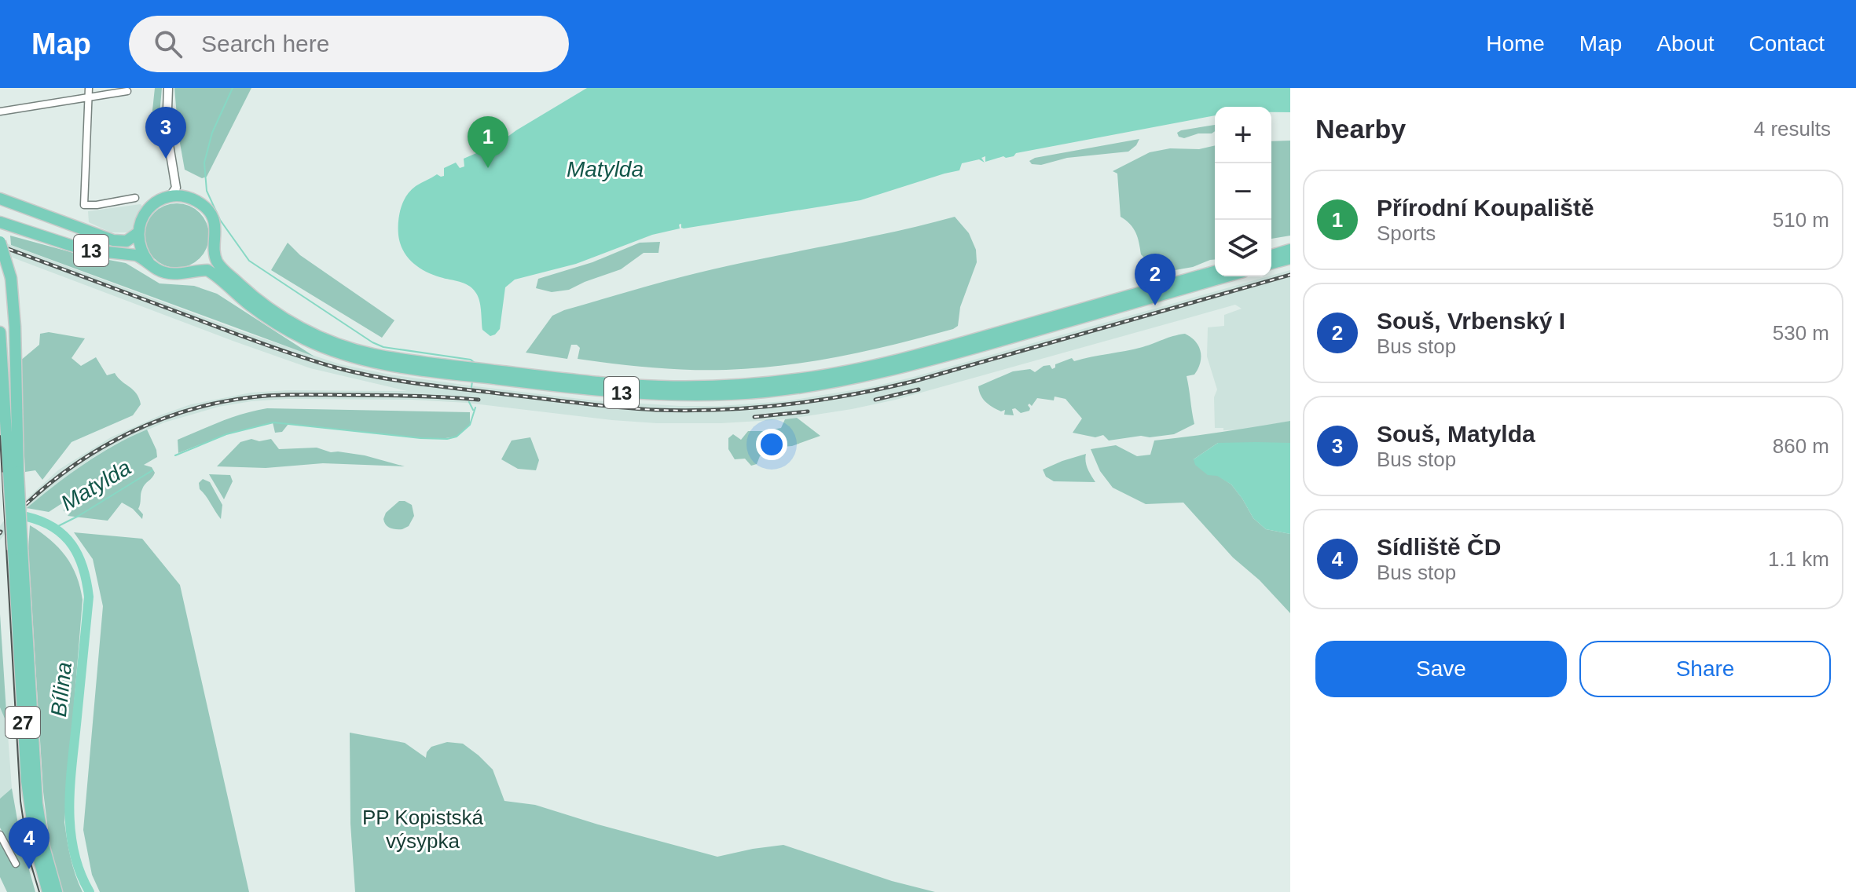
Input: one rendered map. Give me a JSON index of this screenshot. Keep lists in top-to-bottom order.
{
  "streets": {
    "highway": ["13", "27"]
  },
  "water": ["Matylda", "Bílina"],
  "parks": ["PP Kopistská výsypka"],
  "page": {
    "header": "Map",
    "search": "Search here",
    "nav": [
      "Home",
      "Map",
      "About",
      "Contact"
    ],
    "heading": ["Nearby", "4 results"],
    "map_buttons": ["+", "−"],
    "pins": [
      "3",
      "1",
      "2",
      "4"
    ],
    "list": [
      {
        "mark": "1",
        "name": "Přírodní Koupaliště",
        "note": "Sports",
        "value": "510 m"
      },
      {
        "mark": "2",
        "name": "Souš, Vrbenský I",
        "note": "Bus stop",
        "value": "530 m"
      },
      {
        "mark": "3",
        "name": "Souš, Matylda",
        "note": "Bus stop",
        "value": "860 m"
      },
      {
        "mark": "4",
        "name": "Sídliště ČD",
        "note": "Bus stop",
        "value": "1.1 km"
      }
    ],
    "buttons": ["Save", "Share"]
  }
}
